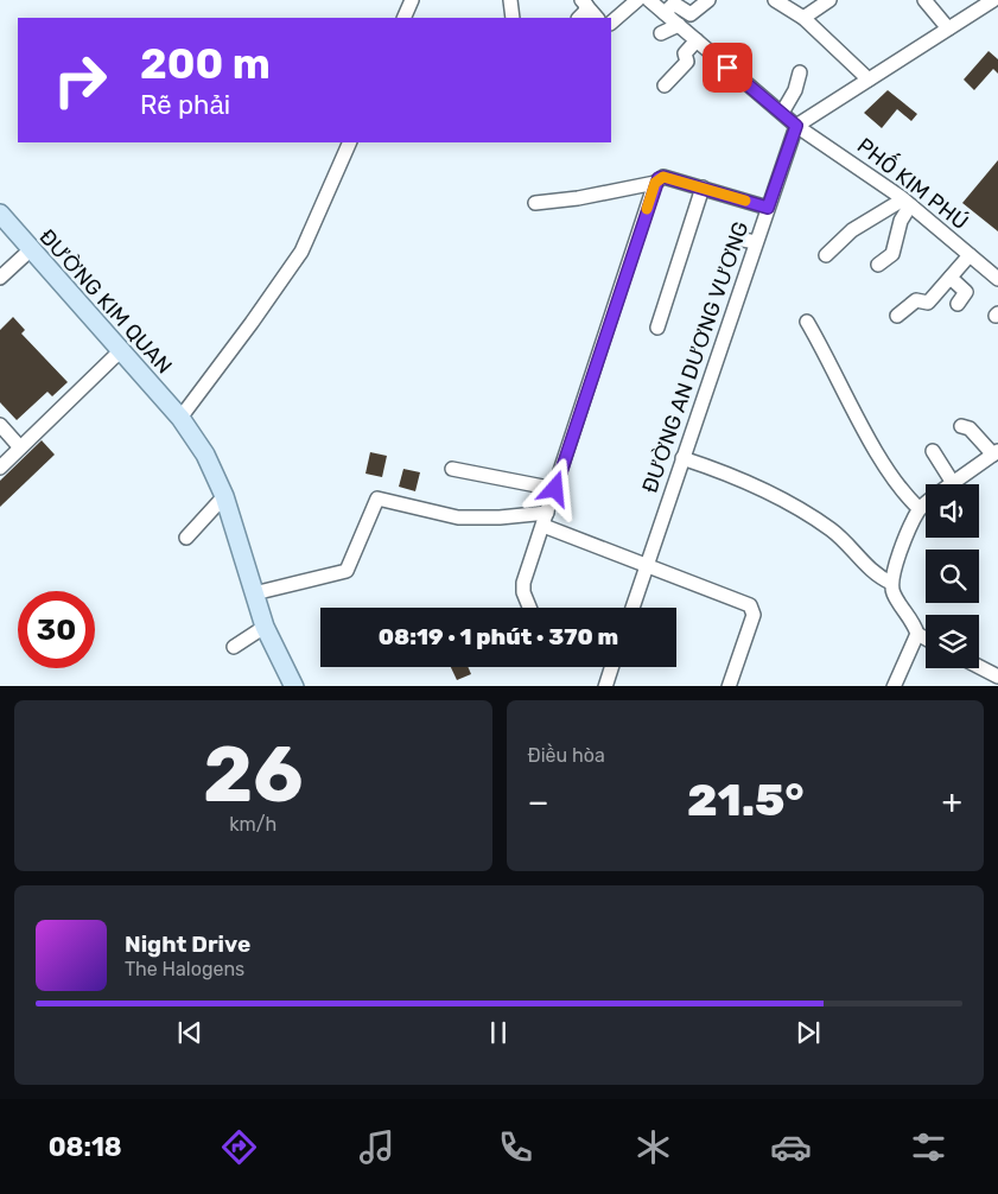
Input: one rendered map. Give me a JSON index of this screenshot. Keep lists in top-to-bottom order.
{
  "streets": {
    "main road": ["ĐƯỜNG KIM QUAN"],
    "street": ["PHỐ KIM PHÚ", "ĐƯỜNG AN DƯƠNG VƯƠNG"]
  },
  "crossings": [
    ["PHỐ KIM PHÚ", "ĐƯỜNG AN DƯƠNG VƯƠNG"]
  ],
  "page": {
    "turn": ["200 m", "Rẽ phải"],
    "limit": "30",
    "trip": "08:19 · 1 phút · 370 m",
    "tile": [
      ["26", "km/h"],
      "Điều hòa"
    ],
    "heat": ["−", "21.5°", "+"],
    "song": ["Night Drive", "The Halogens"],
    "tabs": "08:18"
  }
}
